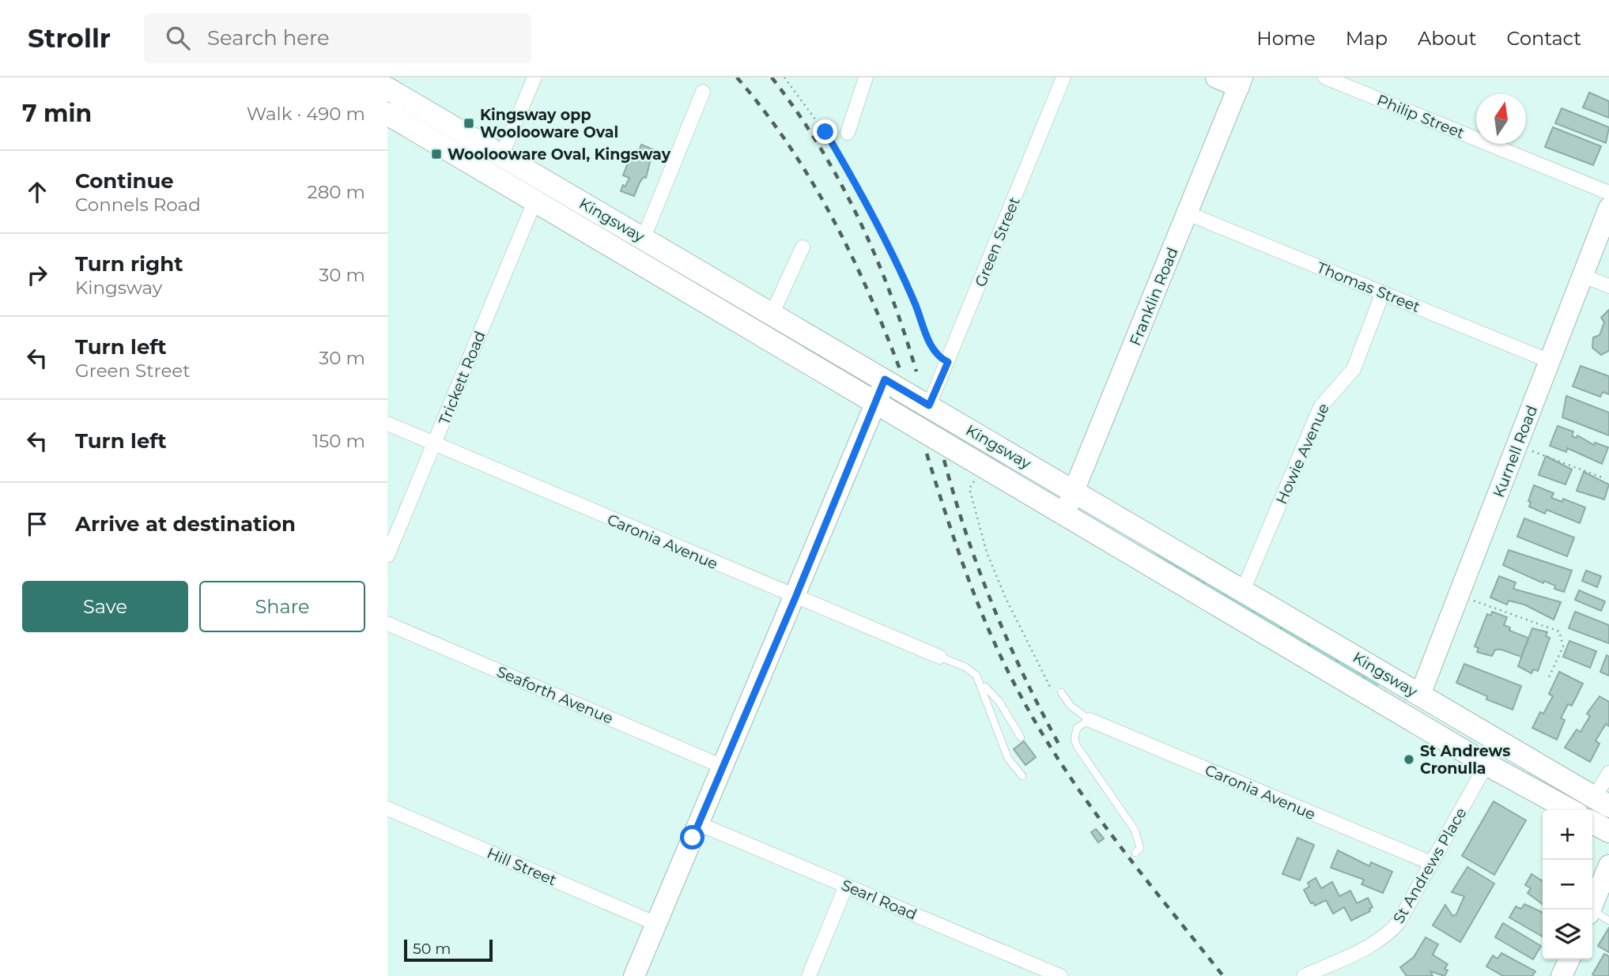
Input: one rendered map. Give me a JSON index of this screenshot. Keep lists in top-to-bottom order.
{
  "streets": {
    "main road": ["Kingsway", "St Andrews Place"],
    "street": [
      "Philip Street",
      "Green Street",
      "Thomas Street",
      "Franklin Road",
      "Trickett Road",
      "Kurnell Road",
      "Howie Avenue",
      "Caronia Avenue",
      "Seaforth Avenue",
      "Hill Street",
      "Searl Road"
    ]
  },
  "crossings": [
    ["Kingsway", "Green Street"],
    ["Kingsway", "Franklin Road"],
    ["Kingsway", "Trickett Road"],
    ["Kingsway", "Kurnell Road"],
    ["Kingsway", "Howie Avenue"],
    ["Kingsway", "St Andrews Place"],
    ["Thomas Street", "Franklin Road"],
    ["Thomas Street", "Kurnell Road"],
    ["Thomas Street", "Howie Avenue"],
    ["Trickett Road", "Caronia Avenue"],
    ["Caronia Avenue", "St Andrews Place"]
  ],
  "places": {
    "transit": ["Kingsway opp Woolooware Oval", "Woolooware Oval, Kingsway"],
    "other": ["St Andrews Cronulla"]
  },
  "scale_bar": "50 m",
  "north": "top",
  "page": {
    "header": "Strollr",
    "search": "Search here",
    "nav": [
      "Home",
      "Map",
      "About",
      "Contact"
    ],
    "heading": ["7 min", "Walk · 490 m"],
    "list": [
      ["Continue", "Connels Road", "280 m"],
      ["Turn right", "Kingsway", "30 m"],
      ["Turn left", "Green Street", "30 m"],
      ["Turn left", "150 m"],
      "Arrive at destination"
    ],
    "buttons": ["Save", "Share"],
    "map_buttons": ["+", "−"],
    "scale": "50 m"
  }
}
